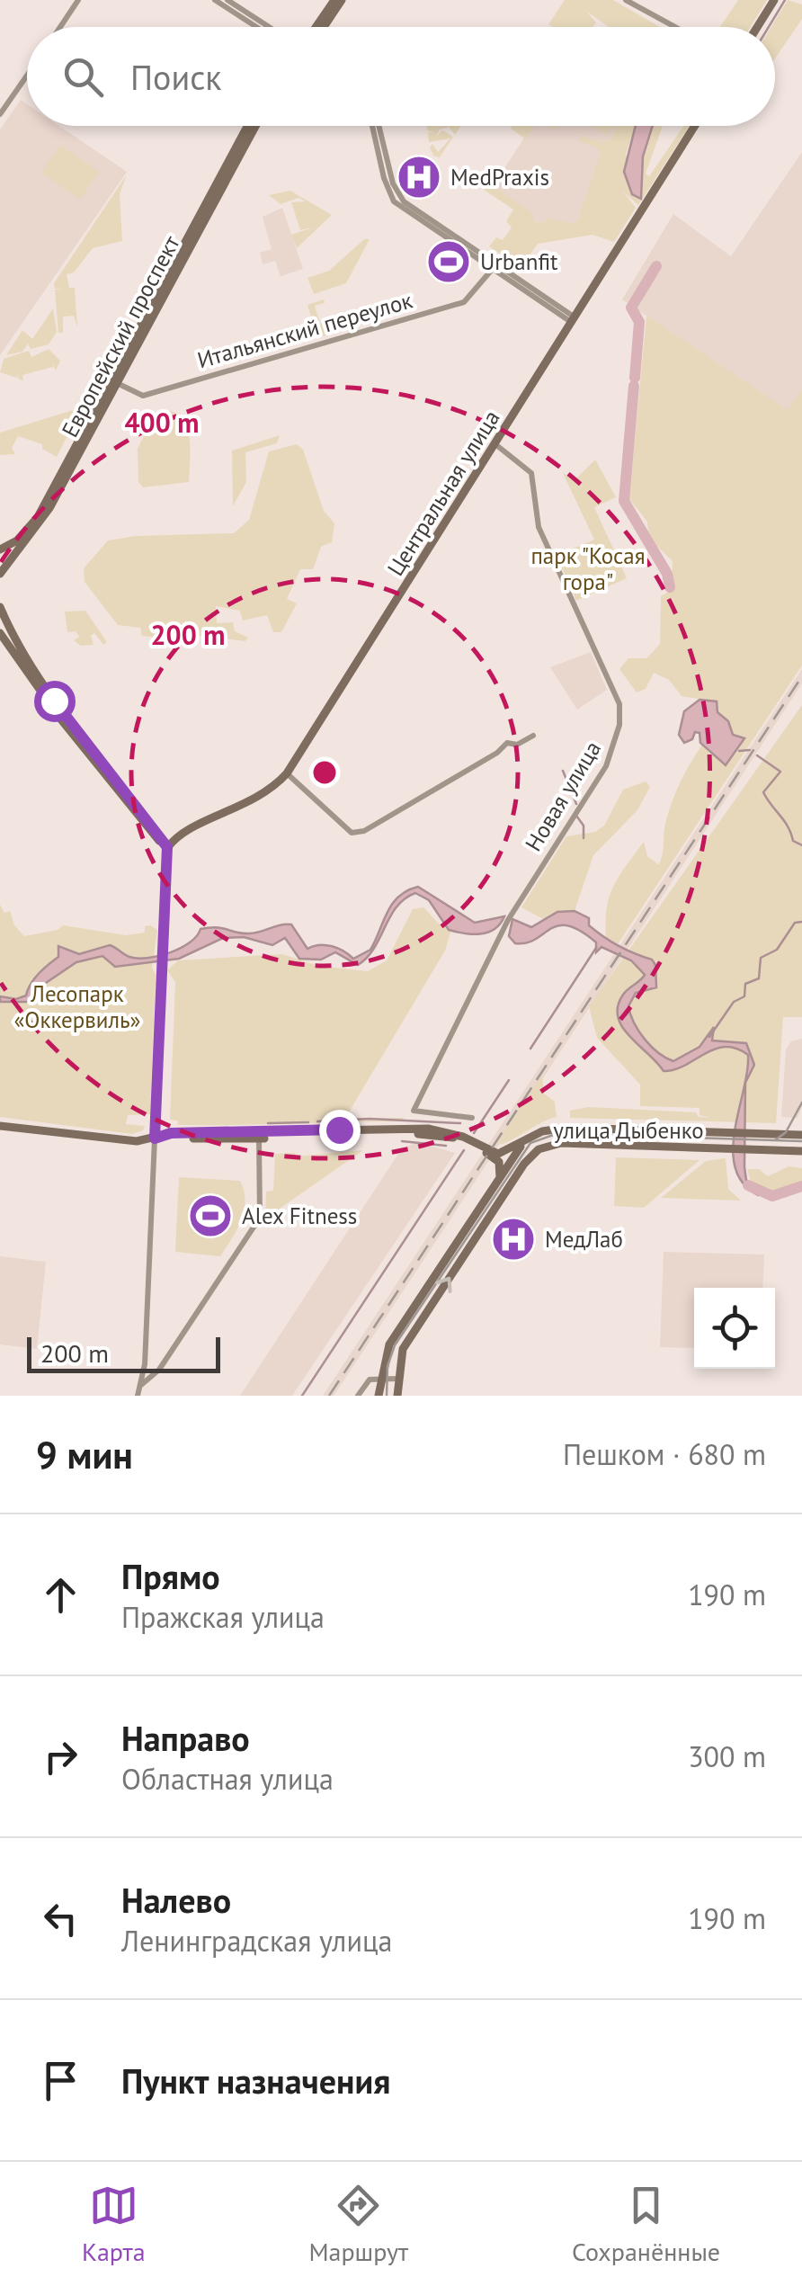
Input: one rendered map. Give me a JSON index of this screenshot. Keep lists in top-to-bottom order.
{
  "streets": {
    "street": [
      "Итальянский переулок",
      "Европейский проспект",
      "Центральная улица",
      "Новая улица",
      "улица Дыбенко"
    ]
  },
  "crossings": [
    ["Итальянский переулок", "Европейский проспект"],
    ["Центральная улица", "Новая улица"]
  ],
  "one_way": ["улица Дыбенко"],
  "parks": ["парк \"Косая гора\"", "Лесопарк «Оккервиль»"],
  "places": {
    "hospital": ["MedPraxis", "МедЛаб"],
    "sports": ["Urbanfit", "Alex Fitness"]
  },
  "scale_bar": "200 m",
  "page": {
    "search": "Поиск",
    "scale": "200 m",
    "heading": ["9 мин", "Пешком · 680 m"],
    "list": [
      ["Прямо", "Пражская улица", "190 m"],
      ["Направо", "Областная улица", "300 m"],
      ["Налево", "Ленинградская улица", "190 m"],
      "Пункт назначения"
    ],
    "nav": ["Карта", "Маршрут", "Сохранённые"]
  },
  "rings": ["400 m", "200 m"]
}
